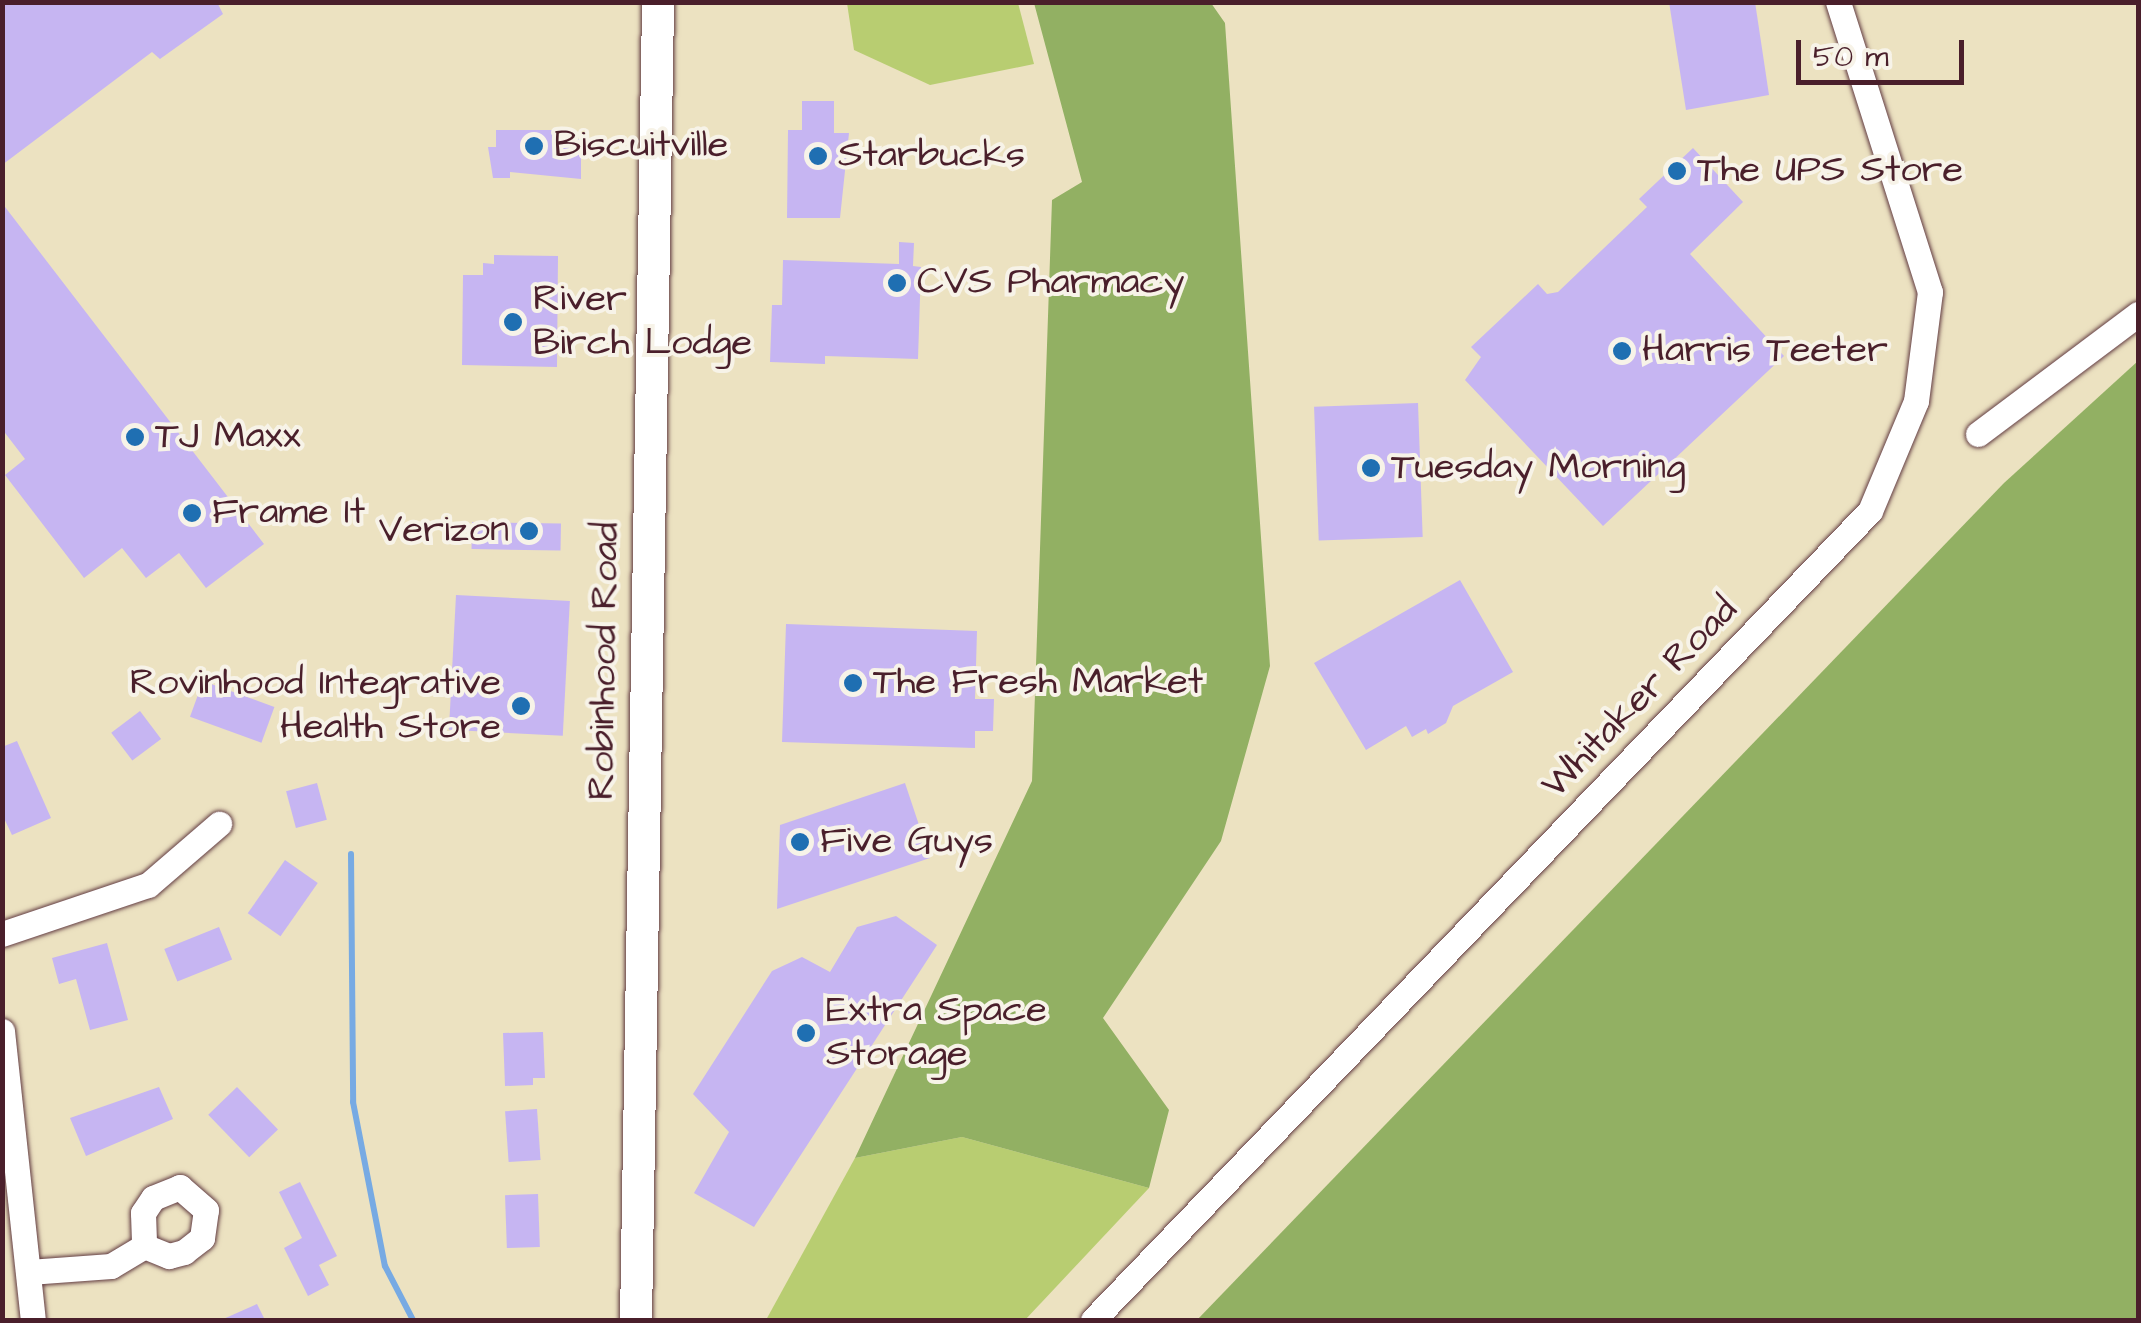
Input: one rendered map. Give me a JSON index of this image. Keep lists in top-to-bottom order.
{
  "streets": {
    "main road": ["Robinhood Road"],
    "street": ["Whitaker Road"]
  },
  "places": [
    "Biscuitville",
    "Starbucks",
    "The UPS Store",
    "CVS Pharmacy",
    "River Birch Lodge",
    "Harris Teeter",
    "TJ Maxx",
    "Tuesday Morning",
    "Frame It",
    "Verizon",
    "The Fresh Market",
    "Rovinhood Integrative Health Store",
    "Five Guys",
    "Extra Space Storage"
  ],
  "scale_bar": "50 m"
}
